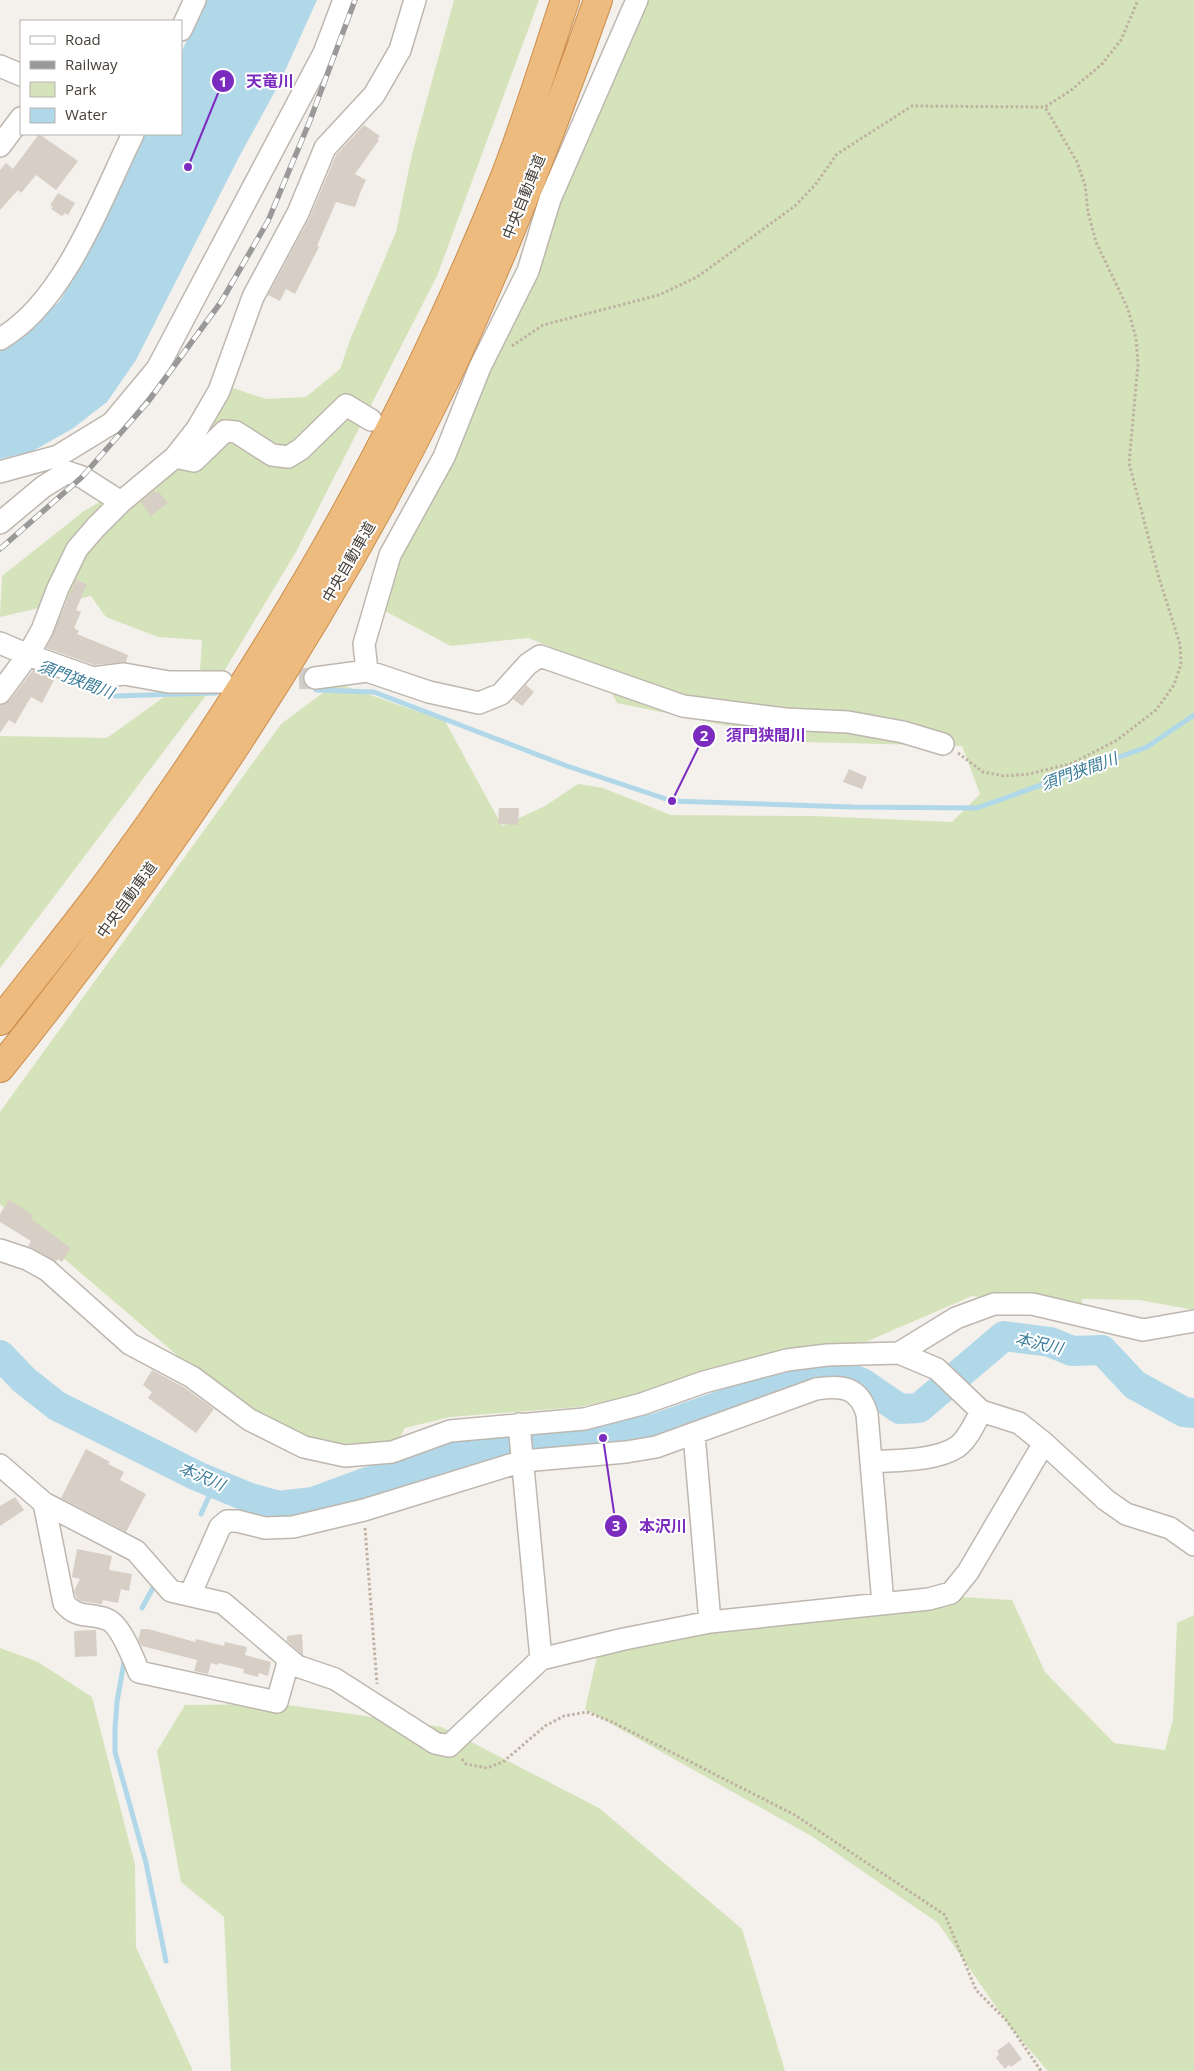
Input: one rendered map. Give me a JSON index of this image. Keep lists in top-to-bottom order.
{
  "streets": {
    "highway": ["中央自動車道"]
  },
  "water": ["須門狭間川", "本沢川"],
  "places": ["天竜川", "須門狭間川", "本沢川"],
  "legend": [
    "Road",
    "Railway",
    "Park",
    "Water"
  ]
}
